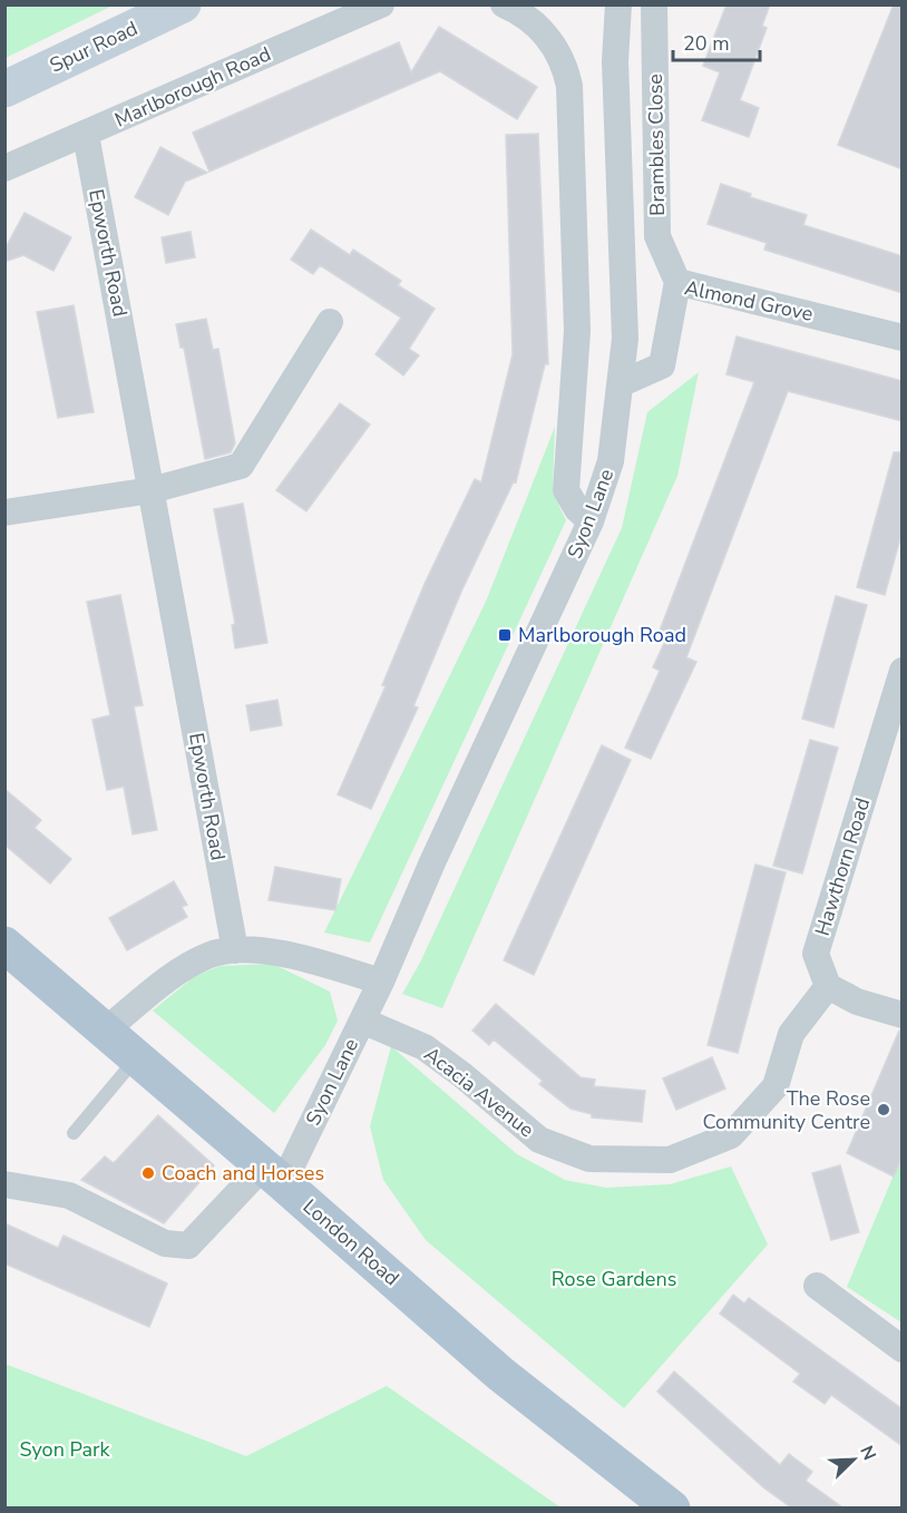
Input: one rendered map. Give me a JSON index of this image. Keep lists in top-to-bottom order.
{
  "streets": {
    "main road": ["Spur Road", "London Road"],
    "street": [
      "Marlborough Road",
      "Brambles Close",
      "Epworth Road",
      "Almond Grove",
      "Syon Lane",
      "Hawthorn Road",
      "Acacia Avenue"
    ]
  },
  "crossings": [
    ["Marlborough Road", "Epworth Road"],
    ["Brambles Close", "Almond Grove"],
    ["Almond Grove", "Syon Lane"],
    ["Syon Lane", "Acacia Avenue"],
    ["Syon Lane", "London Road"],
    ["Hawthorn Road", "Acacia Avenue"]
  ],
  "parks": ["Rose Gardens", "Syon Park"],
  "places": {
    "transit": ["Marlborough Road"],
    "other": ["The Rose Community Centre", "Coach and Horses"]
  },
  "scale_bar": "20 m",
  "north": "top right"
}
